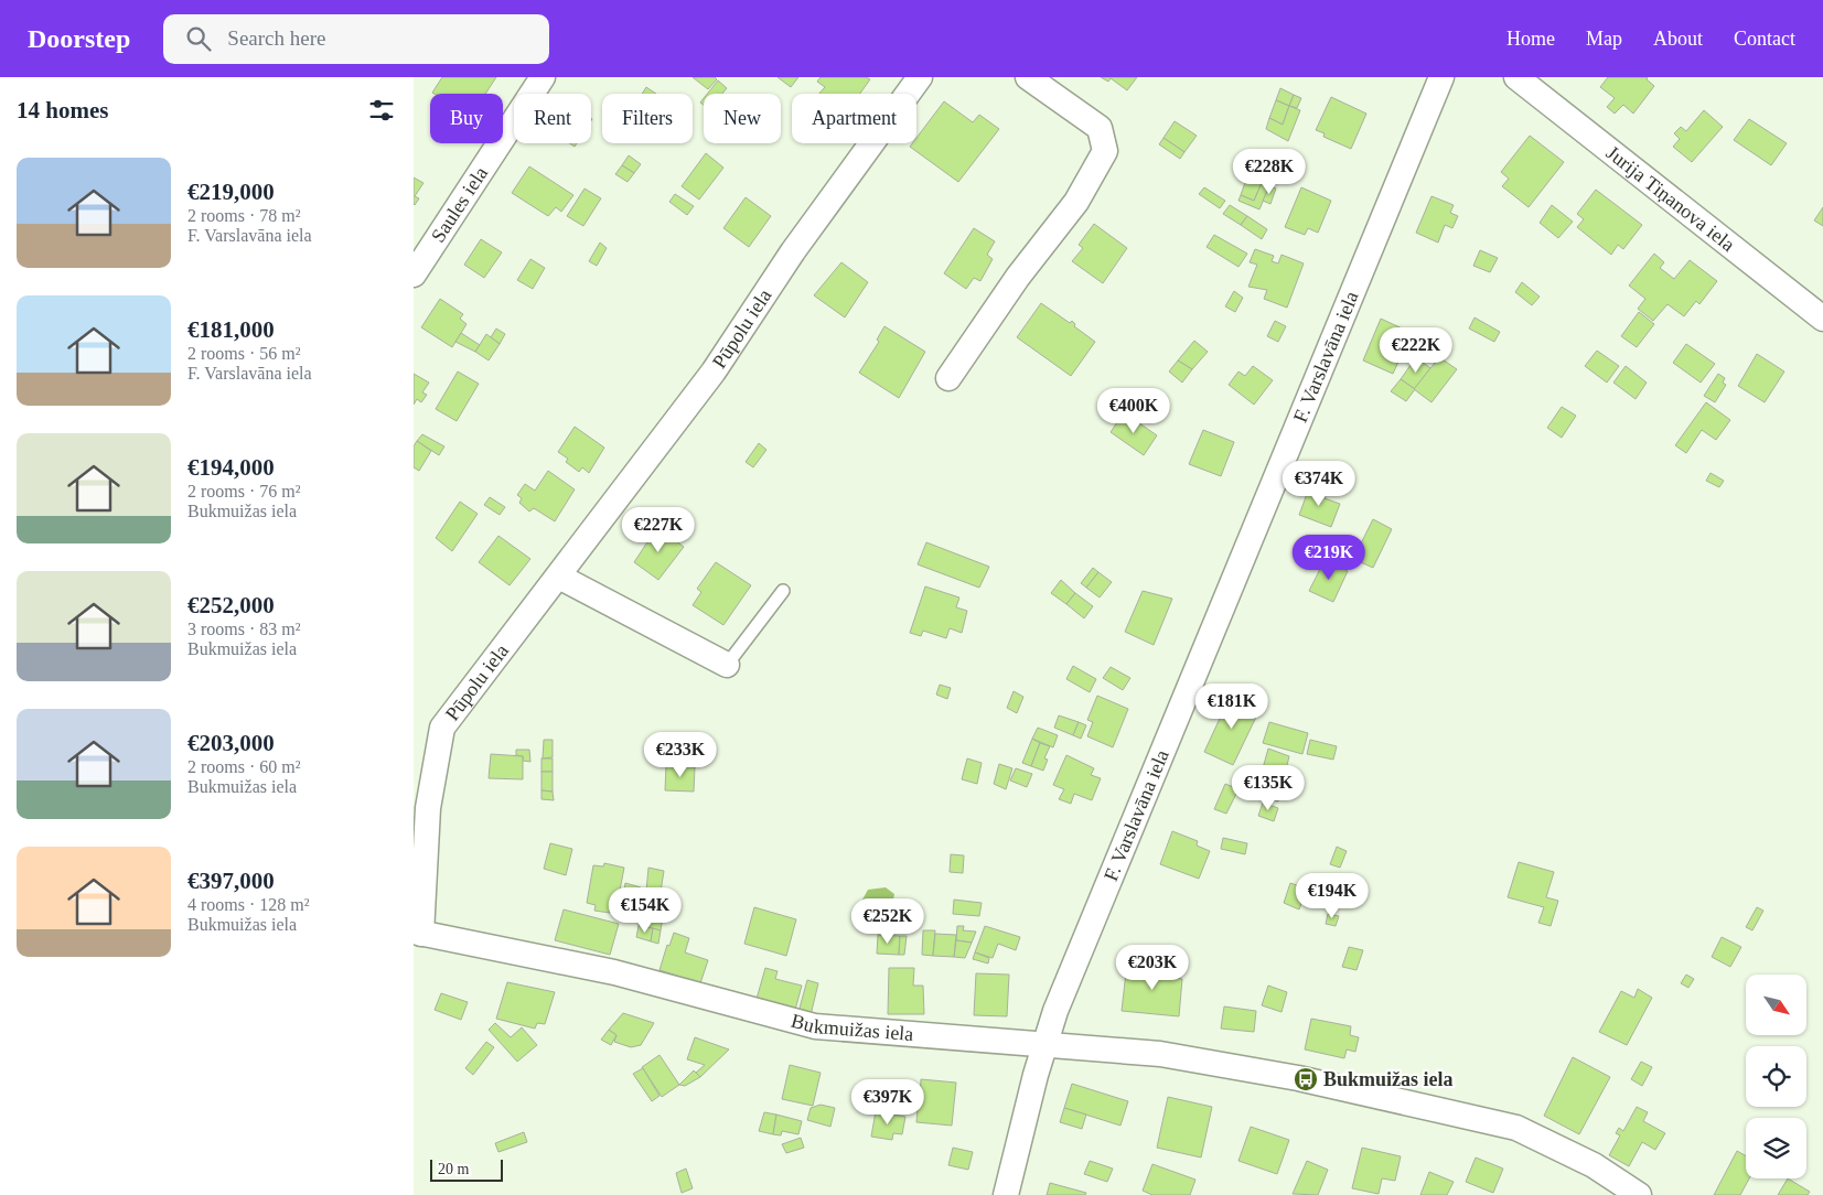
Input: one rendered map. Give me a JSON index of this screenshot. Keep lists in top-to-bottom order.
{
  "streets": {
    "street": [
      "Jurija Tiņanova iela",
      "Saules iela",
      "Pūpolu iela",
      "F. Varslavāna iela",
      "Bukmuižas iela"
    ]
  },
  "crossings": [
    ["Pūpolu iela", "Bukmuižas iela"],
    ["F. Varslavāna iela", "Bukmuižas iela"]
  ],
  "places": {
    "bus stop": ["Bukmuižas iela"]
  },
  "scale_bar": "20 m",
  "north": "bottom right",
  "page": {
    "header": "Doorstep",
    "search": "Search here",
    "nav": [
      "Home",
      "Map",
      "About",
      "Contact"
    ],
    "heading": "14 homes",
    "chip": [
      "Buy",
      "Rent",
      "Filters",
      "New",
      "Apartment"
    ],
    "list": [
      {
        "name": "€219,000",
        "note": "2 rooms · 78 m² · F. Varslavāna iela"
      },
      {
        "name": "€181,000",
        "note": "2 rooms · 56 m² · F. Varslavāna iela"
      },
      {
        "name": "€194,000",
        "note": "2 rooms · 76 m² · Bukmuižas iela"
      },
      {
        "name": "€252,000",
        "note": "3 rooms · 83 m² · Bukmuižas iela"
      },
      {
        "name": "€203,000",
        "note": "2 rooms · 60 m² · Bukmuižas iela"
      },
      {
        "name": "€397,000",
        "note": "4 rooms · 128 m² · Bukmuižas iela"
      }
    ],
    "price": [
      "€228K",
      "€222K",
      "€400K",
      "€374K",
      "€227K",
      "€219K",
      "€181K",
      "€233K",
      "€135K",
      "€194K",
      "€154K",
      "€252K",
      "€203K",
      "€397K"
    ],
    "scale": "20 m"
  }
}
